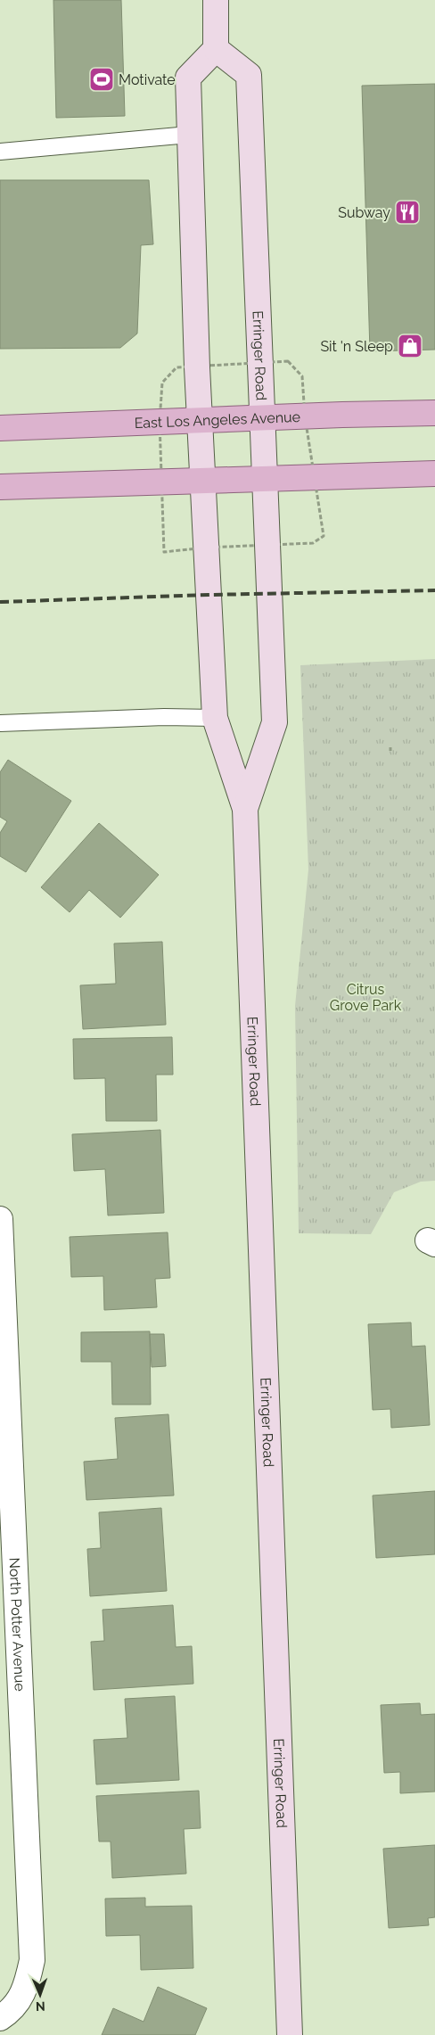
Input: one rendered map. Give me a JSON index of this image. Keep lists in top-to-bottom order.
{
  "streets": {
    "main road": ["Erringer Road", "East Los Angeles Avenue"],
    "street": ["North Potter Avenue"]
  },
  "crossings": [
    ["Erringer Road", "East Los Angeles Avenue"]
  ],
  "parks": ["Citrus Grove Park"],
  "places": {
    "sports": ["Motivate"],
    "restaurant": ["Subway"],
    "shop": ["Sit 'n Sleep"]
  },
  "north": "bottom"
}
